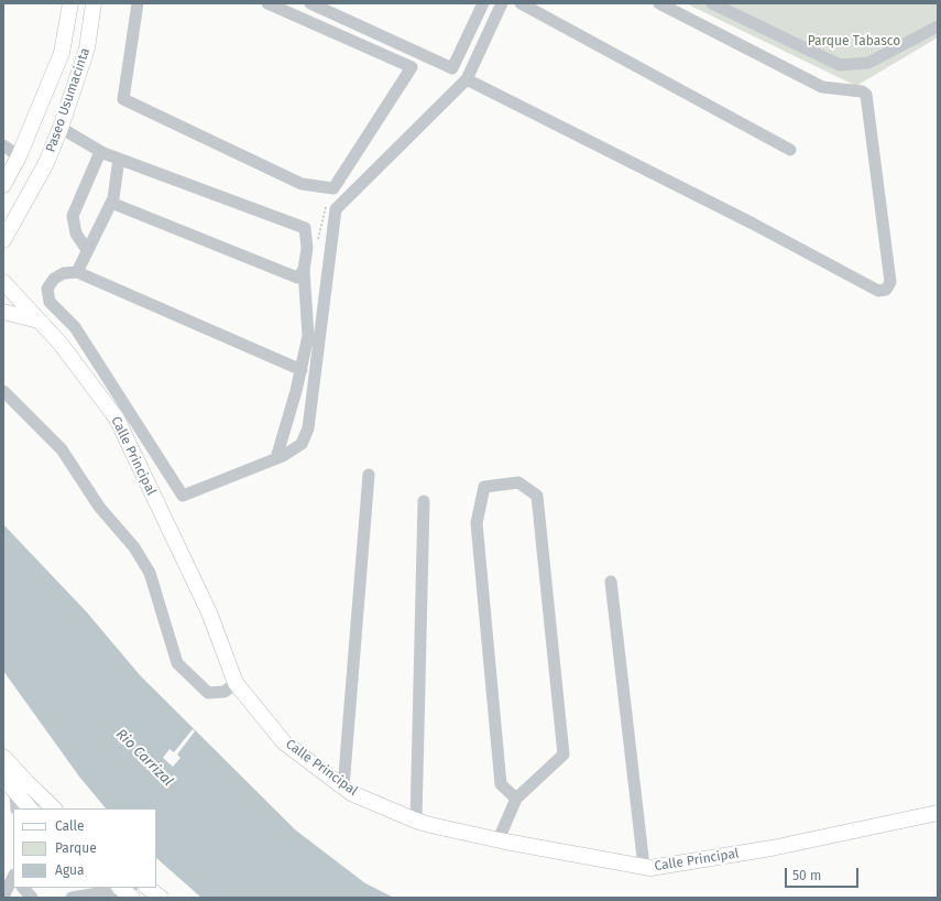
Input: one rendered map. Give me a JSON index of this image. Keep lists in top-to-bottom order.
{
  "streets": {
    "main road": ["Paseo Usumacinta", "Calle Principal"]
  },
  "water": ["Rio Carrizal"],
  "parks": ["Parque Tabasco"],
  "legend": ["Calle", "Parque", "Agua"],
  "scale_bar": "50 m"
}
